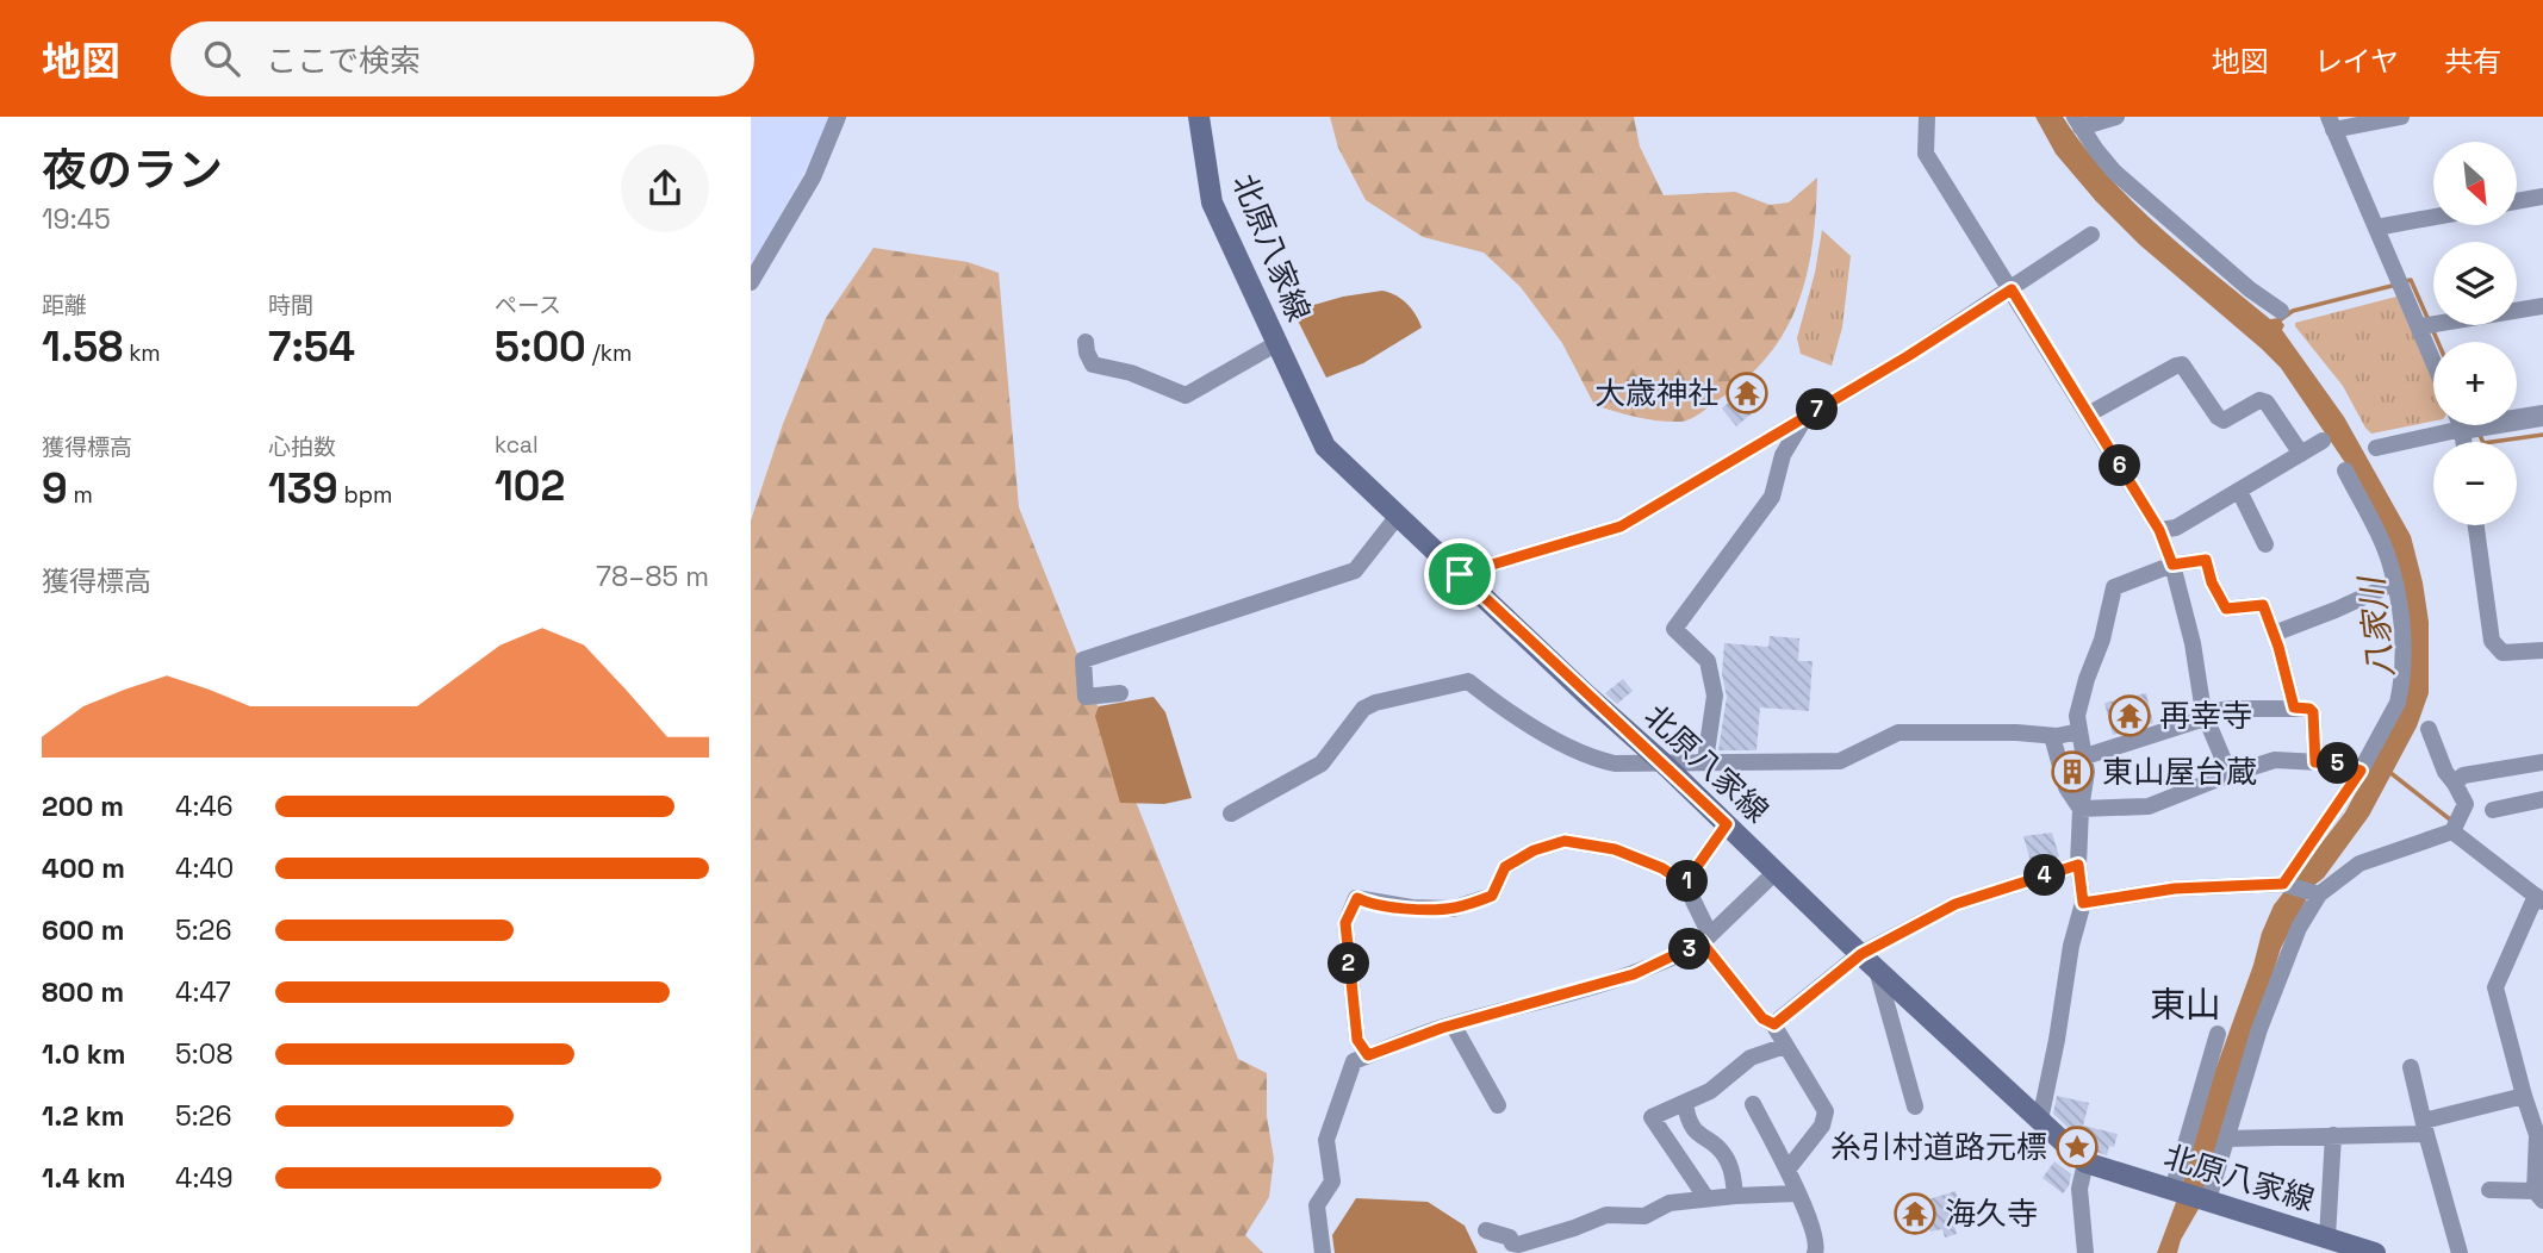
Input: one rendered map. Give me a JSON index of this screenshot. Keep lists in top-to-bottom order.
{
  "streets": {
    "main road": ["北原八家線"]
  },
  "districts": ["東山"],
  "water": ["八家川"],
  "places": {
    "temple": ["大歳神社", "再幸寺", "海久寺"],
    "building": ["東山屋台蔵"],
    "place": ["糸引村道路元標"]
  },
  "north": "bottom right",
  "page": {
    "header": "地図",
    "search": "ここで検索",
    "nav": ["地図", "レイヤ", "共有"],
    "heading": ["夜のラン", "19:45"],
    "map_buttons": ["+", "−"],
    "stats": [
      ["距離", "1.58 km"],
      ["時間", "7:54"],
      ["ペース", "5:00 /km"],
      ["獲得標高", "9 m"],
      ["心拍数", "139 bpm"],
      ["kcal", "102"]
    ],
    "pins": [
      "7",
      "6",
      "5",
      "4",
      "1",
      "3",
      "2"
    ],
    "chart": ["獲得標高", "78–85 m"],
    "list": [
      {
        "name": "200 m",
        "note": "4:46"
      },
      {
        "name": "400 m",
        "note": "4:40"
      },
      {
        "name": "600 m",
        "note": "5:26"
      },
      {
        "name": "800 m",
        "note": "4:47"
      },
      {
        "name": "1.0 km",
        "note": "5:08"
      },
      {
        "name": "1.2 km",
        "note": "5:26"
      },
      {
        "name": "1.4 km",
        "note": "4:49"
      }
    ]
  }
}
